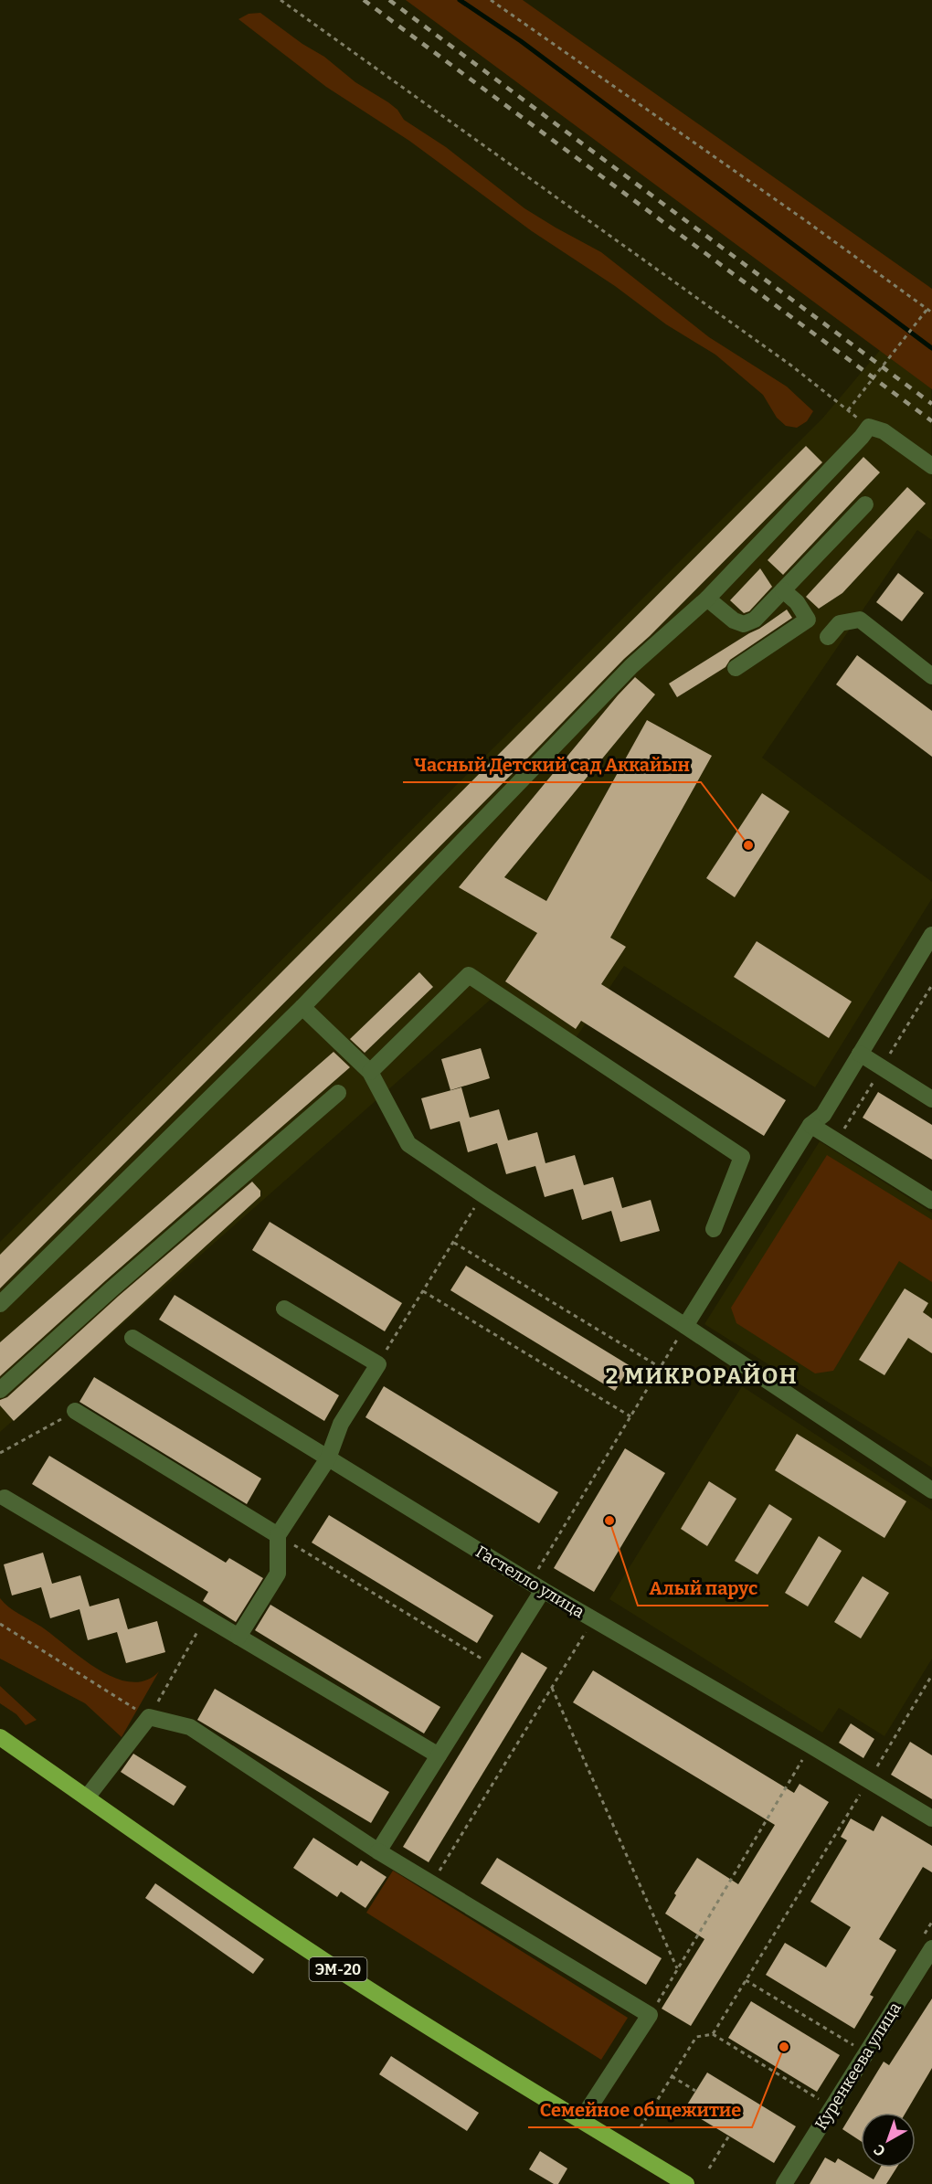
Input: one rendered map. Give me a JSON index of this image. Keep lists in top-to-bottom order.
{
  "streets": {
    "main road": ["ЭМ-20"],
    "street": ["Гастелло улица", "Куренкеева улица"]
  },
  "districts": ["2 МИКРОРАЙОН"],
  "places": ["Часный Детский сад Аккайын", "Алый парус", "Семейное общежитие"],
  "north": "bottom left"
}
